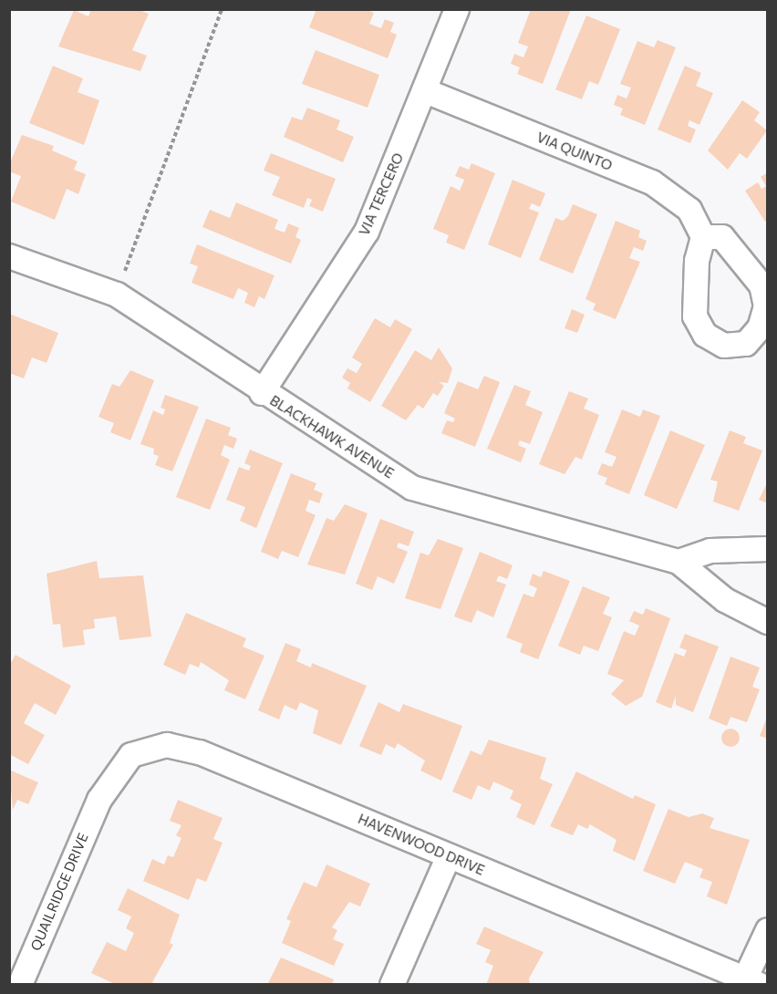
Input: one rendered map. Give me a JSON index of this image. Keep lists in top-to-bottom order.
{
  "streets": {
    "street": [
      "VIA QUINTO",
      "VIA TERCERO",
      "BLACKHAWK AVENUE",
      "HAVENWOOD DRIVE",
      "QUAILRIDGE DRIVE"
    ]
  },
  "crossings": [
    ["VIA QUINTO", "VIA TERCERO"],
    ["VIA TERCERO", "BLACKHAWK AVENUE"],
    ["HAVENWOOD DRIVE", "QUAILRIDGE DRIVE"]
  ]
}
